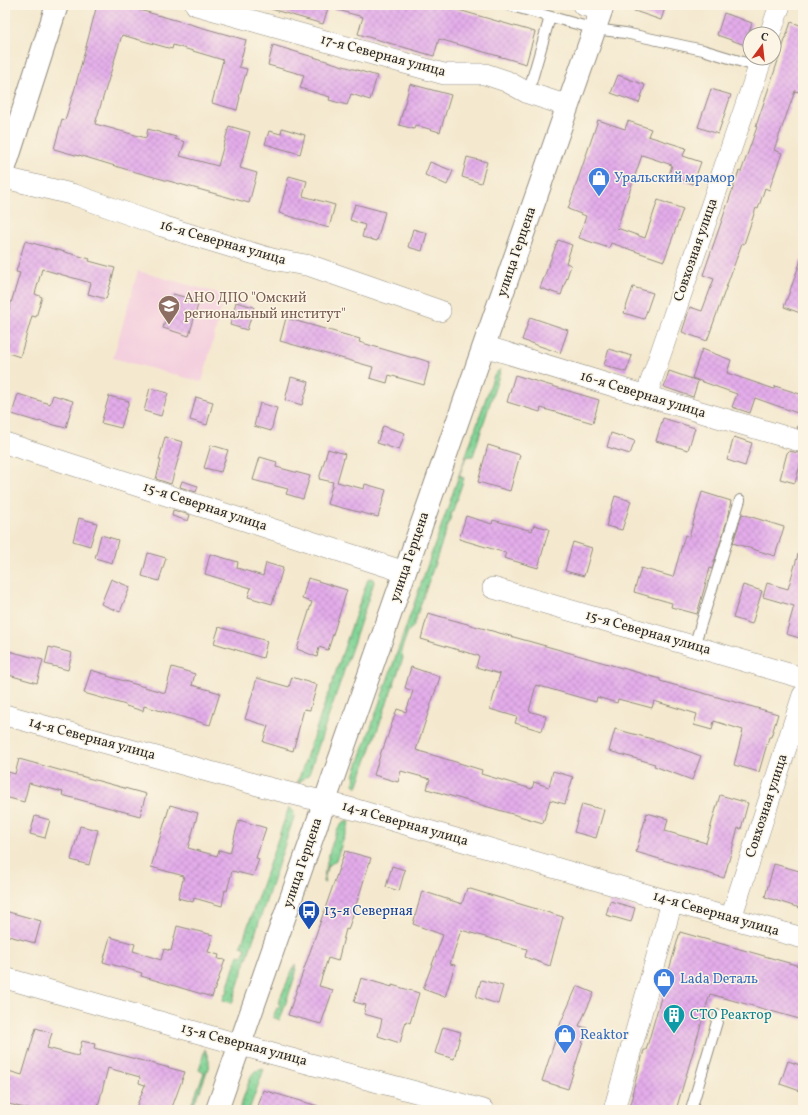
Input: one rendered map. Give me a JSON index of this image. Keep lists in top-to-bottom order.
{
  "streets": {
    "main road": ["улица Герцена"],
    "street": [
      "17-я Северная улица",
      "16-я Северная улица",
      "Совхозная улица",
      "15-я Северная улица",
      "14-я Северная улица",
      "13-я Северная улица"
    ]
  },
  "crossings": [
    ["17-я Северная улица", "улица Герцена"],
    ["16-я Северная улица", "Совхозная улица"],
    ["16-я Северная улица", "улица Герцена"],
    ["Совхозная улица", "14-я Северная улица"],
    ["улица Герцена", "15-я Северная улица"],
    ["улица Герцена", "14-я Северная улица"],
    ["улица Герцена", "13-я Северная улица"]
  ],
  "places": {
    "shop": ["Уральский мрамор", "Lada Dеталь", "Reaktor"],
    "school or university": ["АНО ДПО \"Омский региональный институт\""],
    "bus stop": ["13-я Северная"],
    "building": ["СТО Реактор"]
  },
  "north": "top"
}
